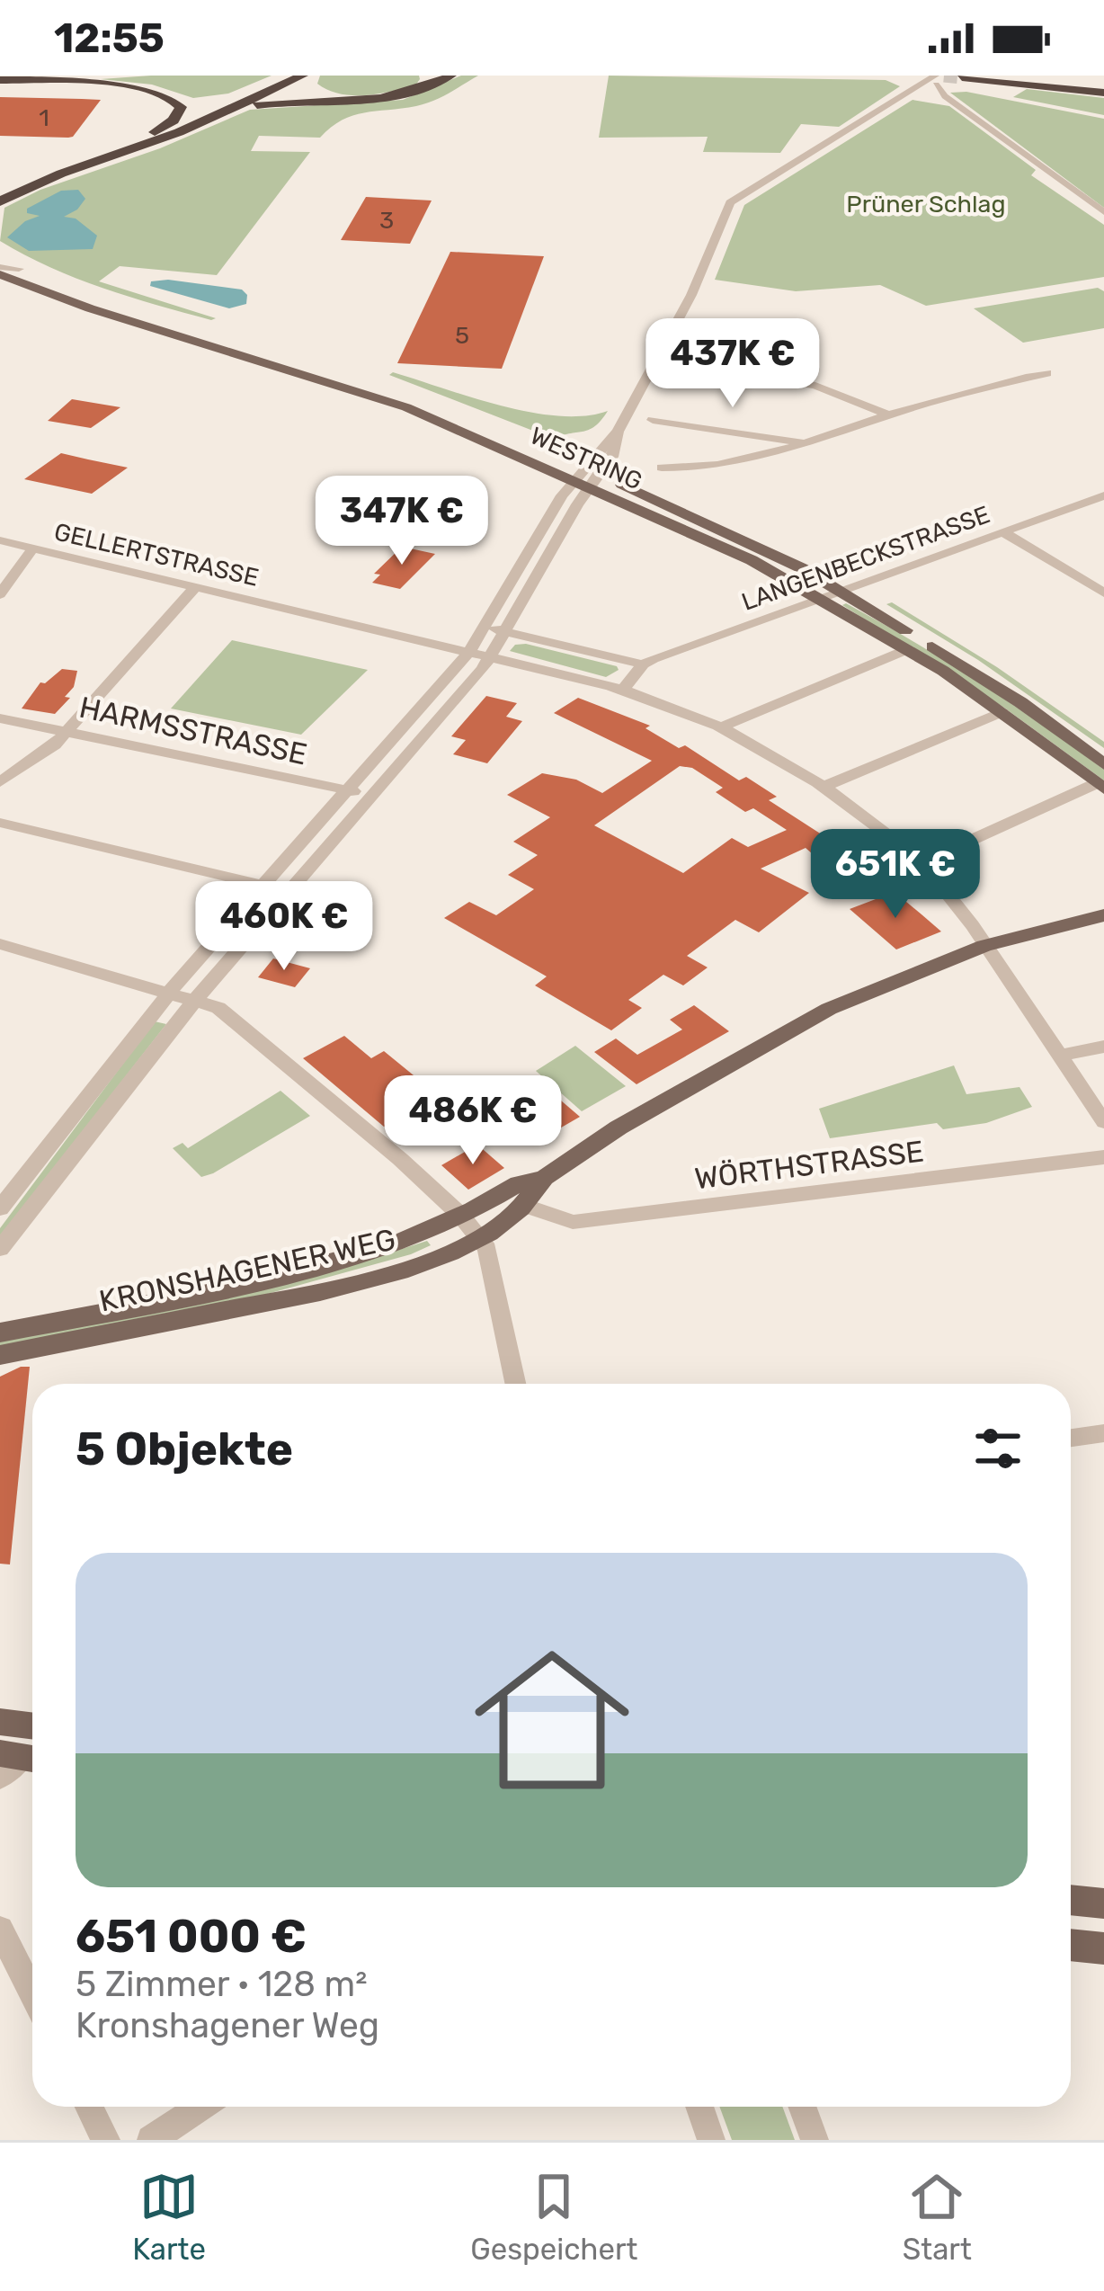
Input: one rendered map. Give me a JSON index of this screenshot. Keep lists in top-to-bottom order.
{
  "streets": {
    "main road": ["WESTRING", "KRONSHAGENER WEG"],
    "street": [
      "GELLERTSTRASSE",
      "LANGENBECKSTRASSE",
      "HARMSSTRASSE",
      "WÖRTHSTRASSE"
    ]
  },
  "crossings": [
    ["WESTRING", "LANGENBECKSTRASSE"],
    ["GELLERTSTRASSE", "KRONSHAGENER WEG"],
    ["WÖRTHSTRASSE", "KRONSHAGENER WEG"]
  ],
  "parks": ["Prüner Schlag"],
  "house_numbers": ["1", "3", "5"],
  "page": {
    "status": "12:55",
    "price": [
      "437K €",
      "347K €",
      "651K €",
      "460K €",
      "486K €"
    ],
    "heading": "5 Objekte",
    "list": [
      {
        "name": "651 000 €",
        "note": "5 Zimmer · 128 m² · Kronshagener Weg"
      }
    ],
    "tabs": ["Karte", "Gespeichert", "Start"]
  }
}
